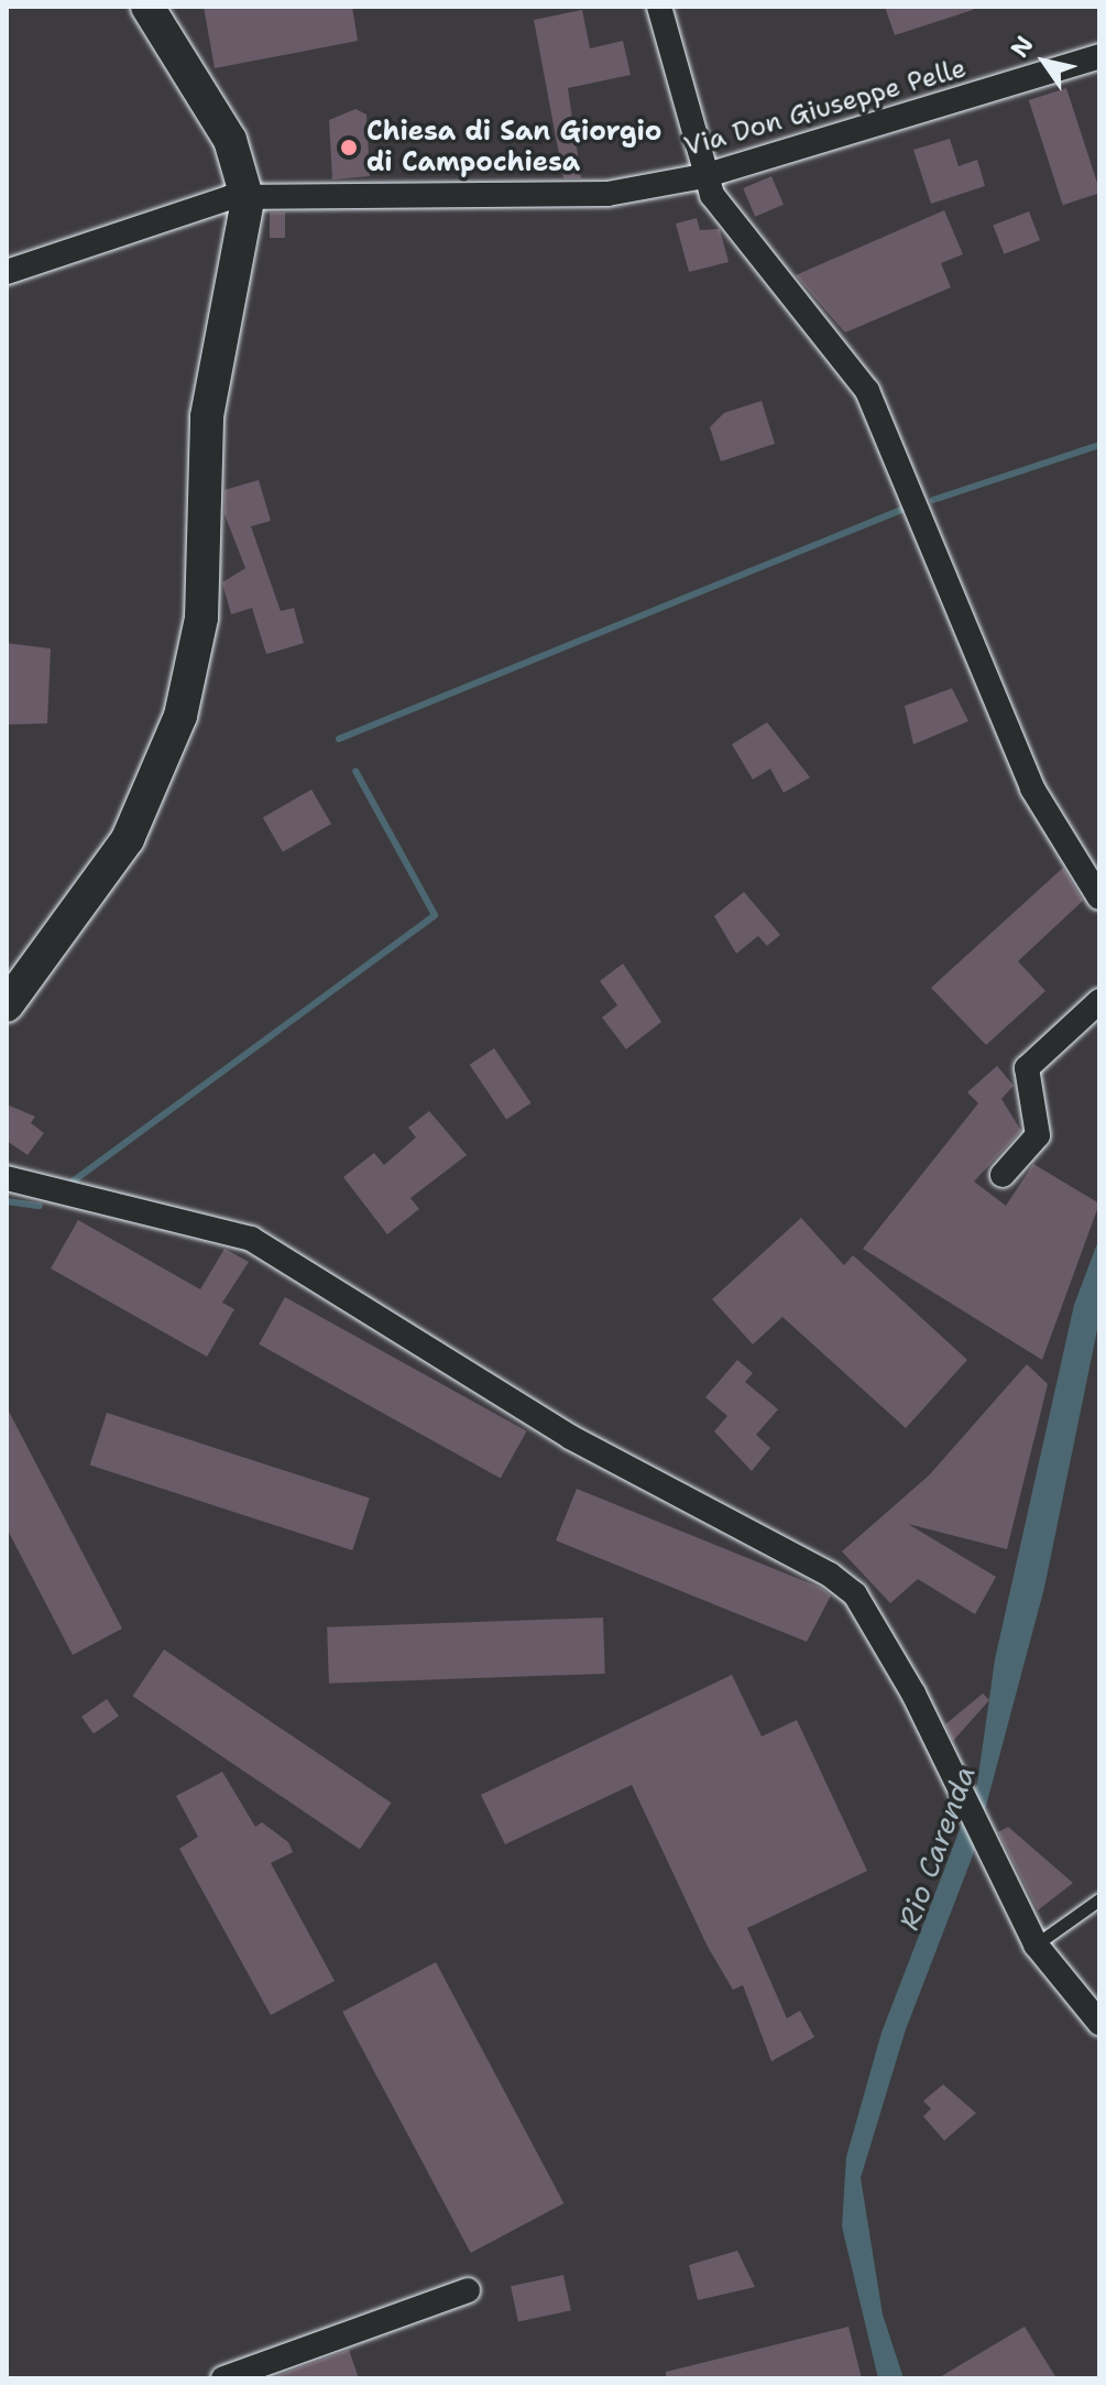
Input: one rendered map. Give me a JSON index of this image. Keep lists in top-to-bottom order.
{
  "streets": {
    "street": ["Via Don Giuseppe Pelle"]
  },
  "water": ["Rio Carenda"],
  "places": ["Chiesa di San Giorgio di Campochiesa"],
  "north": "top left"
}
